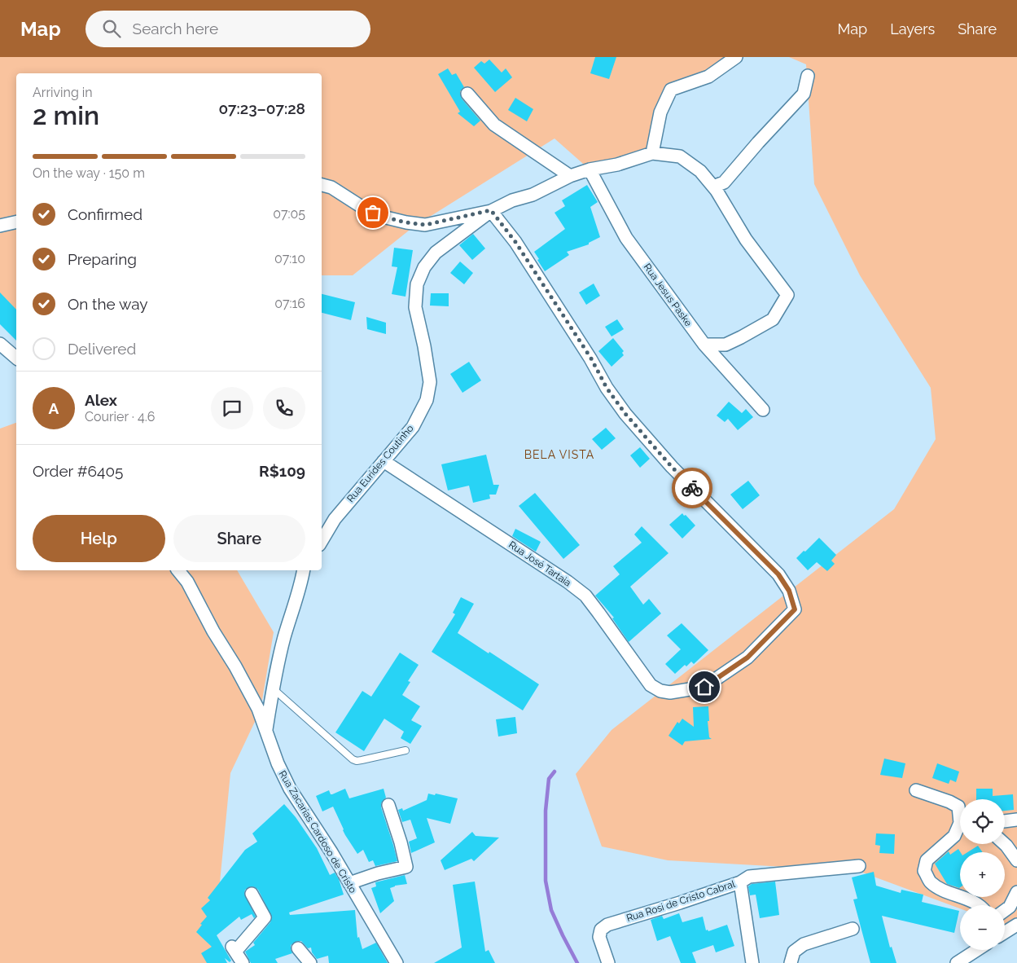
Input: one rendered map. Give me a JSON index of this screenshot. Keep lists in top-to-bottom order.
{
  "streets": {
    "street": [
      "Rua Jesus Paske",
      "Rua Eurides Coutinho",
      "Rua José Tartaia",
      "Rua Zacarias Cardoso de Cristo",
      "Rua Rosi de Cristo Cabral"
    ]
  },
  "crossings": [
    ["Rua Jesus Paske", "Rua Eurides Coutinho"],
    ["Rua Eurides Coutinho", "Rua José Tartaia"]
  ],
  "districts": ["BELA VISTA"],
  "page": {
    "header": "Map",
    "search": "Search here",
    "nav": ["Map", "Layers", "Share"],
    "heading": ["2 min", "Arriving in", "07:23–07:28"],
    "panel": [
      "Alex",
      "Courier · 4.6",
      "Order #6405",
      "R$109"
    ],
    "bar": "On the way · 150 m",
    "list": [
      ["Confirmed", "07:05"],
      ["Preparing", "07:10"],
      ["On the way", "07:16"],
      "Delivered"
    ],
    "round": "A",
    "buttons": ["Help", "Share"],
    "map_buttons": ["+", "−"]
  }
}
